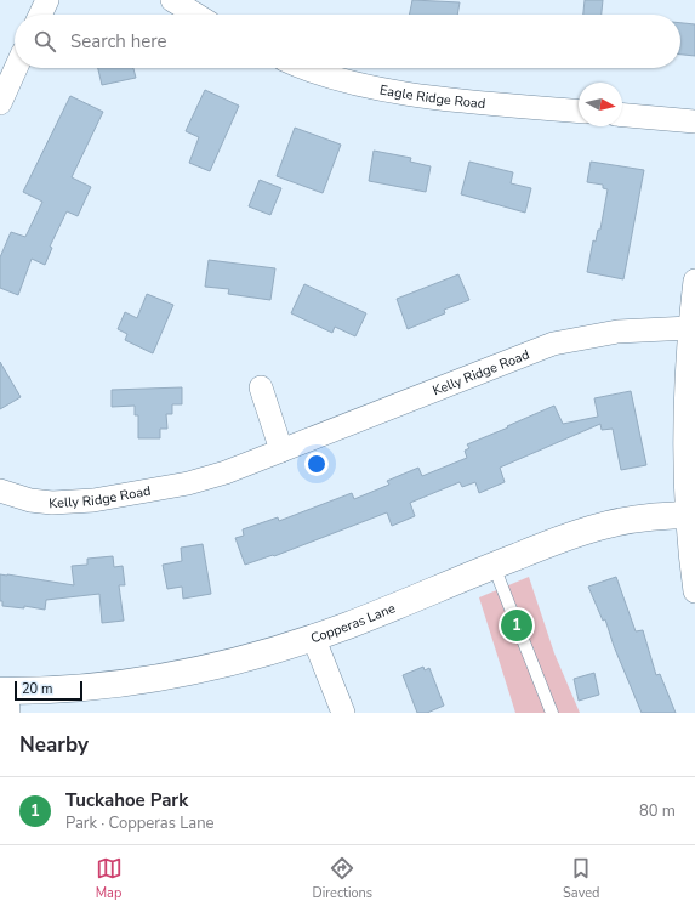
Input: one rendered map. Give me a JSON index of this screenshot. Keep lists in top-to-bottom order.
{
  "streets": {
    "street": ["Eagle Ridge Road", "Kelly Ridge Road", "Copperas Lane"]
  },
  "scale_bar": "20 m",
  "north": "right",
  "page": {
    "search": "Search here",
    "pins": "1",
    "scale": "20 m",
    "heading": "Nearby",
    "list": [
      {
        "mark": "1",
        "name": "Tuckahoe Park",
        "note": "Park · Copperas Lane",
        "value": "80 m"
      }
    ],
    "nav": ["Map", "Directions", "Saved"]
  }
}
